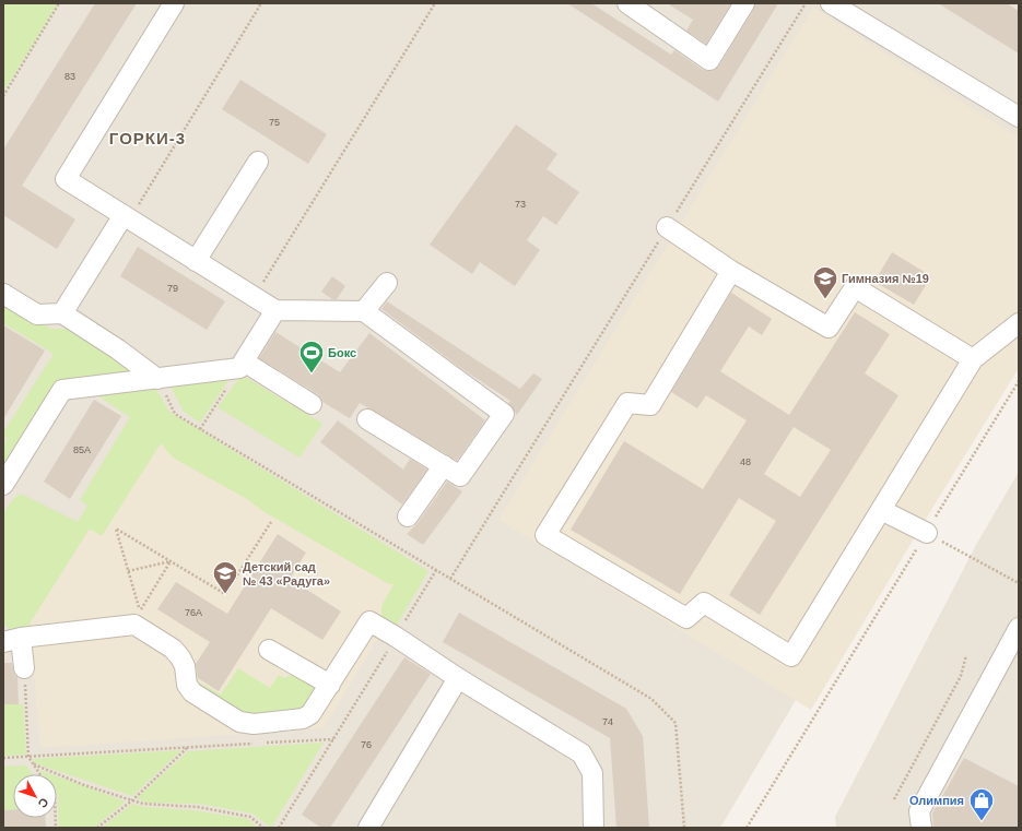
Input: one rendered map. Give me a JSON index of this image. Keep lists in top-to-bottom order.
{
  "districts": ["ГОРКИ-3"],
  "places": {
    "school or university": ["Гимназия №19", "Детский сад № 43 «Радуга»"],
    "sports": ["Бокс"],
    "shop": ["Олимпия"]
  },
  "house_numbers": [
    "83",
    "75",
    "73",
    "79",
    "85А",
    "48",
    "76А",
    "74",
    "76"
  ],
  "north": "bottom right"
}
